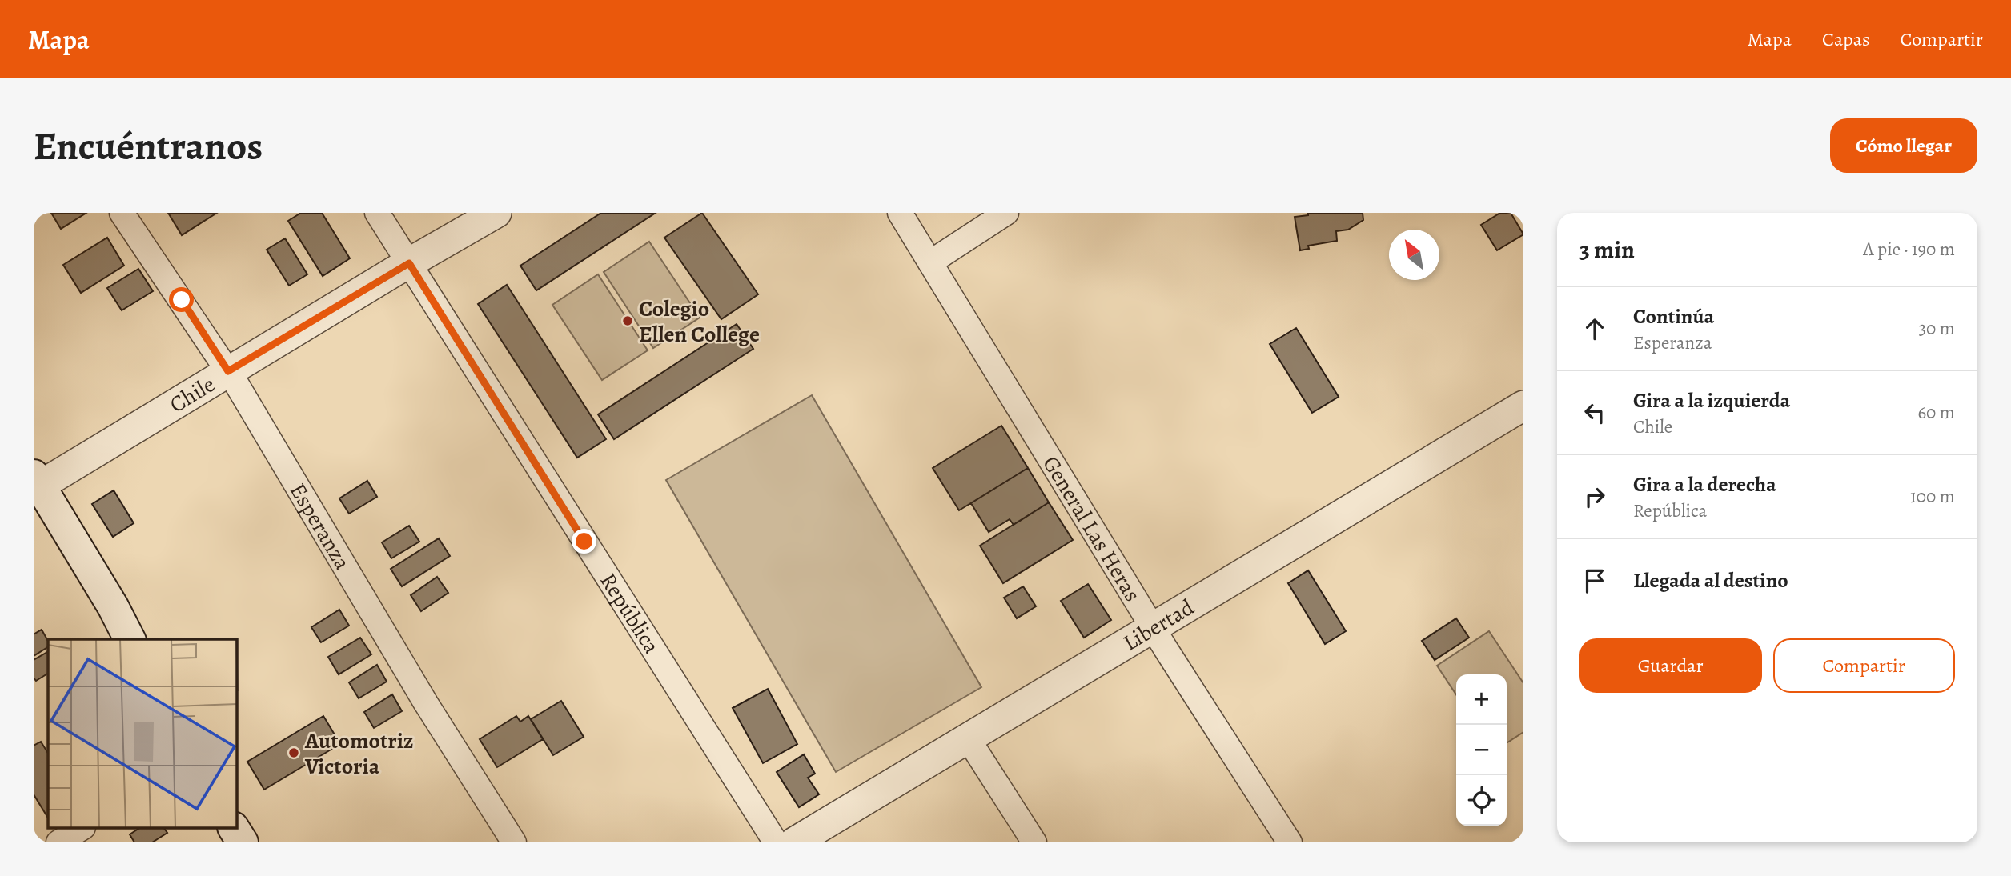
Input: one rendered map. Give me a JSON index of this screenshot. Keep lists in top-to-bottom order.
{
  "streets": {
    "street": [
      "Chile",
      "Esperanza",
      "General Las Heras",
      "República",
      "Libertad"
    ]
  },
  "crossings": [
    ["Chile", "Esperanza"],
    ["Chile", "República"],
    ["General Las Heras", "Libertad"]
  ],
  "places": ["Colegio Ellen College", "Automotriz Victoria"],
  "north": "top left",
  "page": {
    "header": "Mapa",
    "nav": ["Mapa", "Capas", "Compartir"],
    "buttons": [
      "Cómo llegar",
      ["Guardar", "Compartir"]
    ],
    "title": "Encuéntranos",
    "heading": ["3 min", "A pie · 190 m"],
    "list": [
      ["Continúa", "Esperanza", "30 m"],
      ["Gira a la izquierda", "Chile", "60 m"],
      ["Gira a la derecha", "República", "100 m"],
      "Llegada al destino"
    ],
    "map_buttons": ["+", "−"]
  }
}
